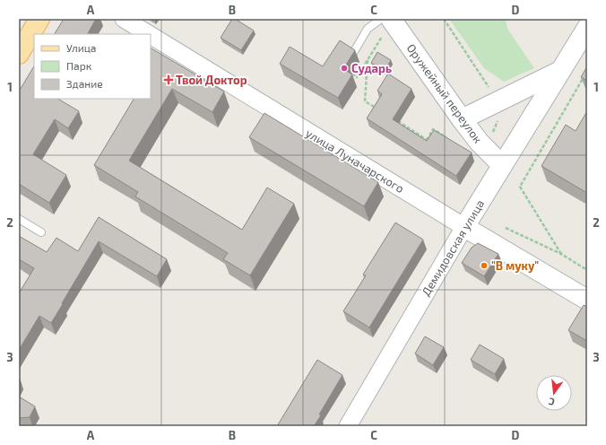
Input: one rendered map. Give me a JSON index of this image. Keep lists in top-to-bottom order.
{
  "streets": {
    "main road": ["Оружейный переулок", "улица Луначарского", "Демидовская улица"]
  },
  "crossings": [
    ["Оружейный переулок", "Демидовская улица"],
    ["улица Луначарского", "Демидовская улица"]
  ],
  "places": {
    "other": ["Сударь", "\"В муку\""],
    "health": ["Твой Доктор"]
  },
  "legend": ["Улица", "Парк", "Здание"],
  "north": "bottom",
  "grid": {
    "columns": [
      "A",
      "B",
      "C",
      "D"
    ],
    "rows": ["1", "2", "3"]
  }
}
